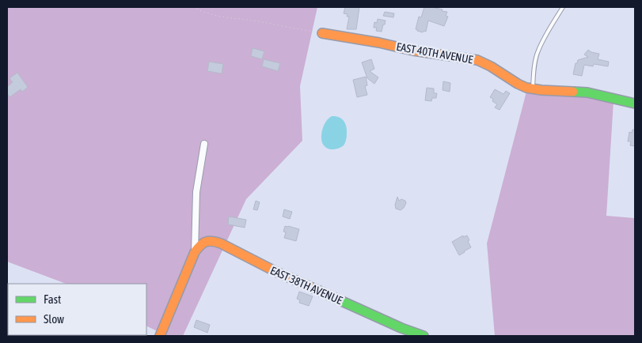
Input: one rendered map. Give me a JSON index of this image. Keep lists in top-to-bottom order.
{
  "streets": {
    "street": ["EAST 40TH AVENUE", "EAST 38TH AVENUE"]
  },
  "legend": ["Fast", "Slow"]
}
